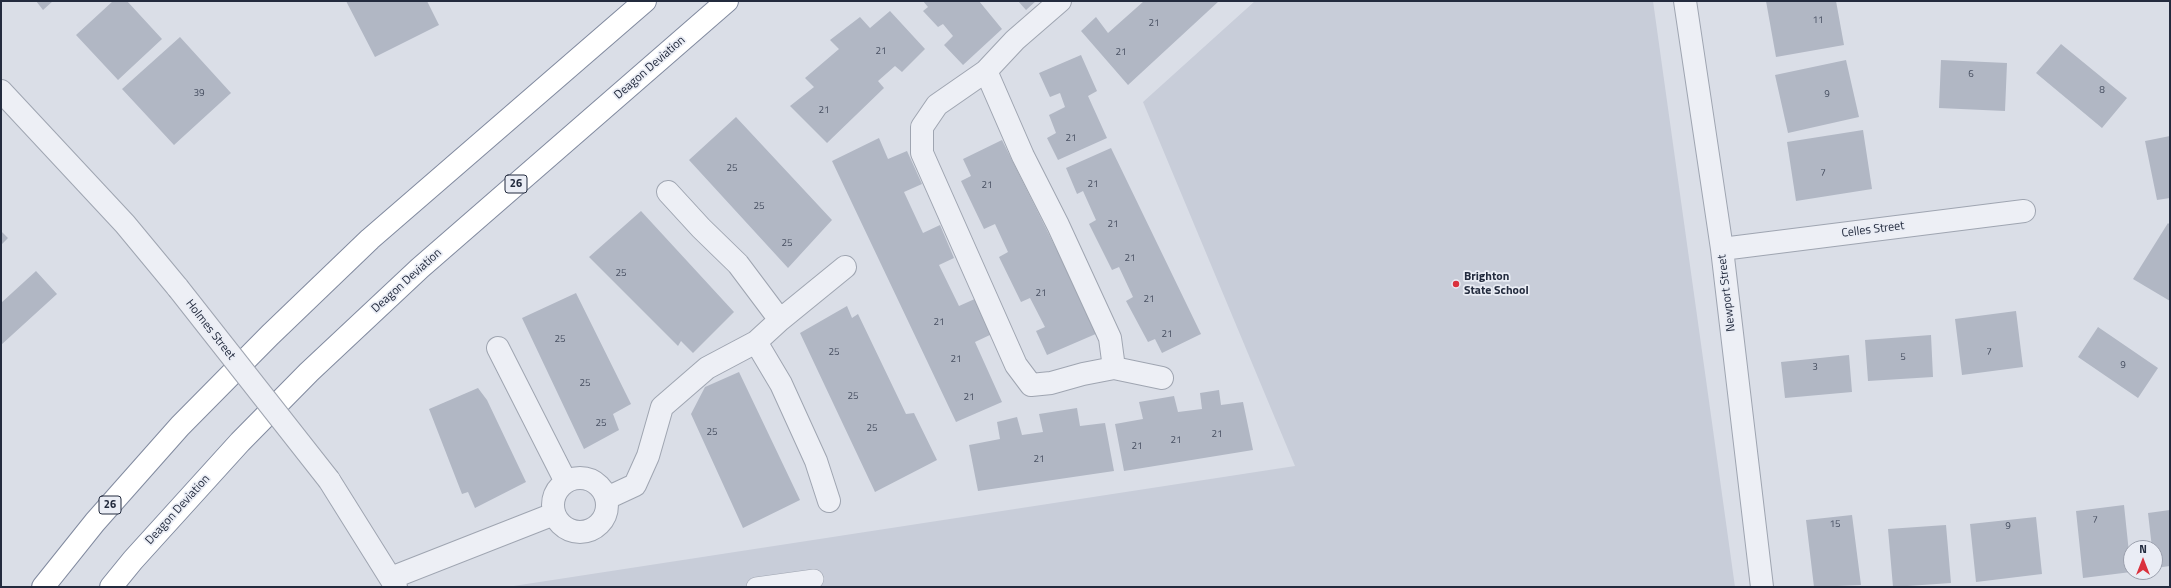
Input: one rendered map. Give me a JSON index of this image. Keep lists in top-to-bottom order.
{
  "streets": {
    "highway": ["Deagon Deviation", "26"],
    "street": ["Celles Street", "Newport Street", "Holmes Street"]
  },
  "crossings": [
    ["Celles Street", "Newport Street"]
  ],
  "places": ["Brighton State School"],
  "house_numbers": [
    "11",
    "21",
    "21",
    "21",
    "6",
    "8",
    "39",
    "9",
    "21",
    "21",
    "25",
    "7",
    "21",
    "21",
    "25",
    "21",
    "25",
    "21",
    "25",
    "21",
    "21",
    "21",
    "21",
    "25",
    "25",
    "7",
    "5",
    "21",
    "9",
    "3",
    "25",
    "25",
    "21",
    "25",
    "25",
    "25",
    "21",
    "21",
    "21",
    "21",
    "7",
    "15",
    "9"
  ],
  "north": "top"
}
